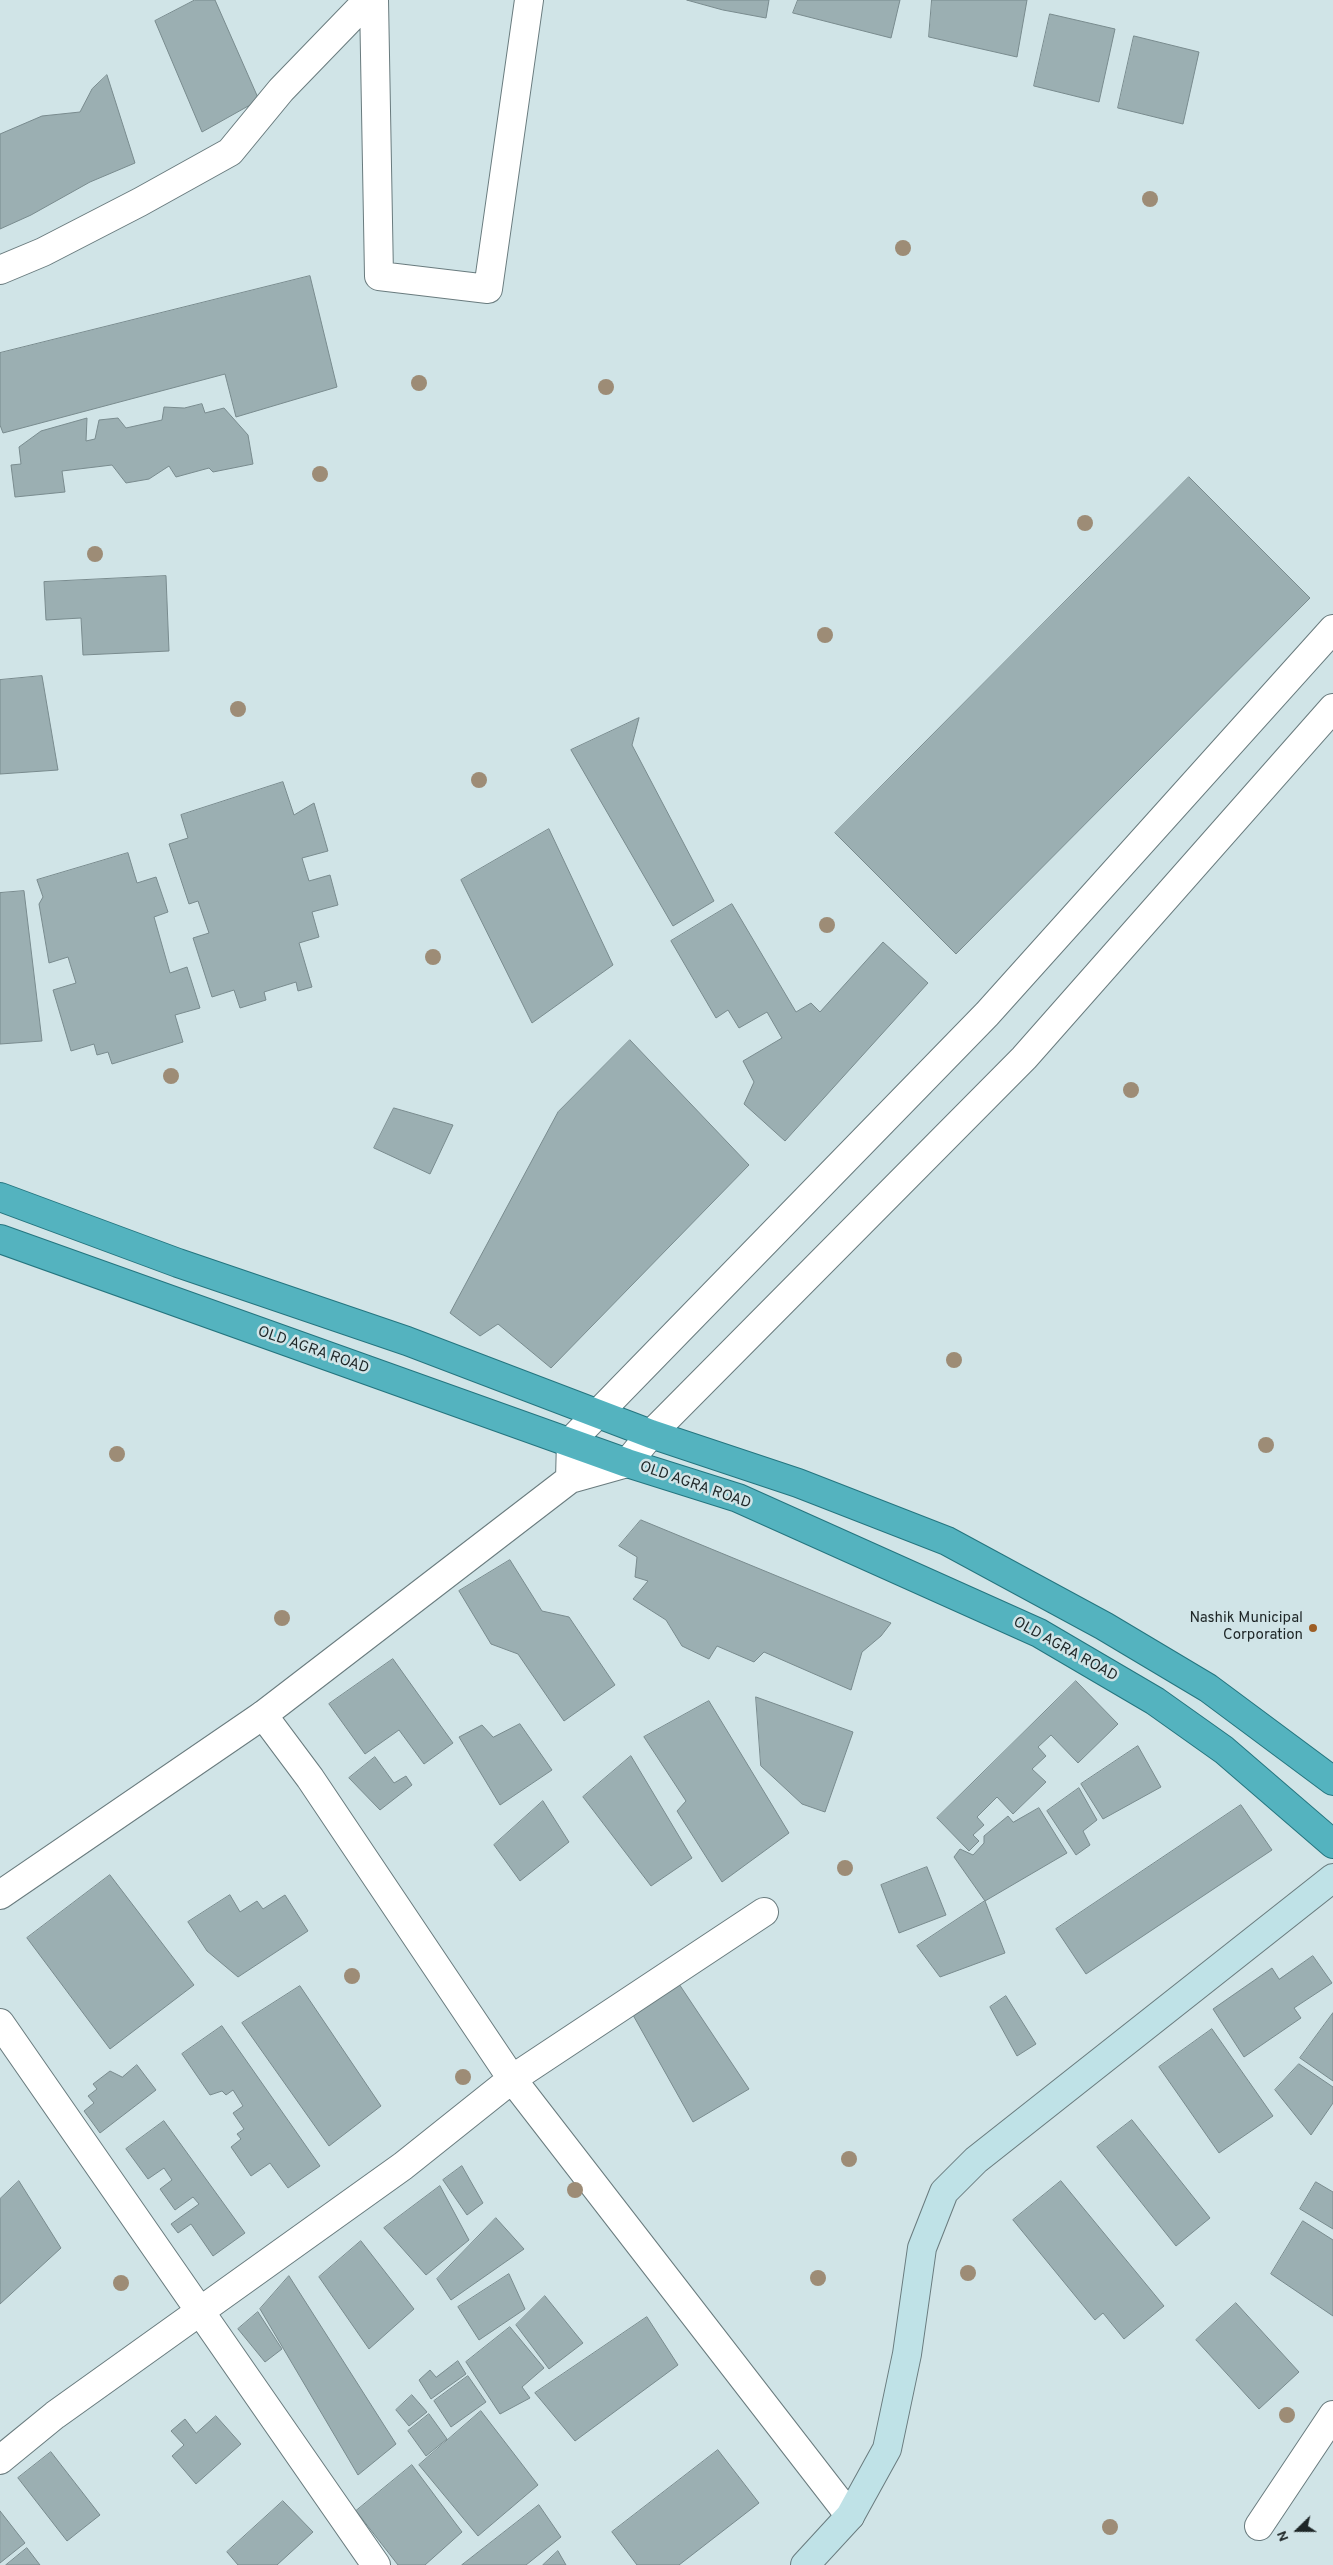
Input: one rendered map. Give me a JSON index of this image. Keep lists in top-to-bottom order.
{
  "streets": {
    "highway": ["OLD AGRA ROAD"]
  },
  "places": ["Nashik Municipal Corporation"],
  "north": "left"
}
